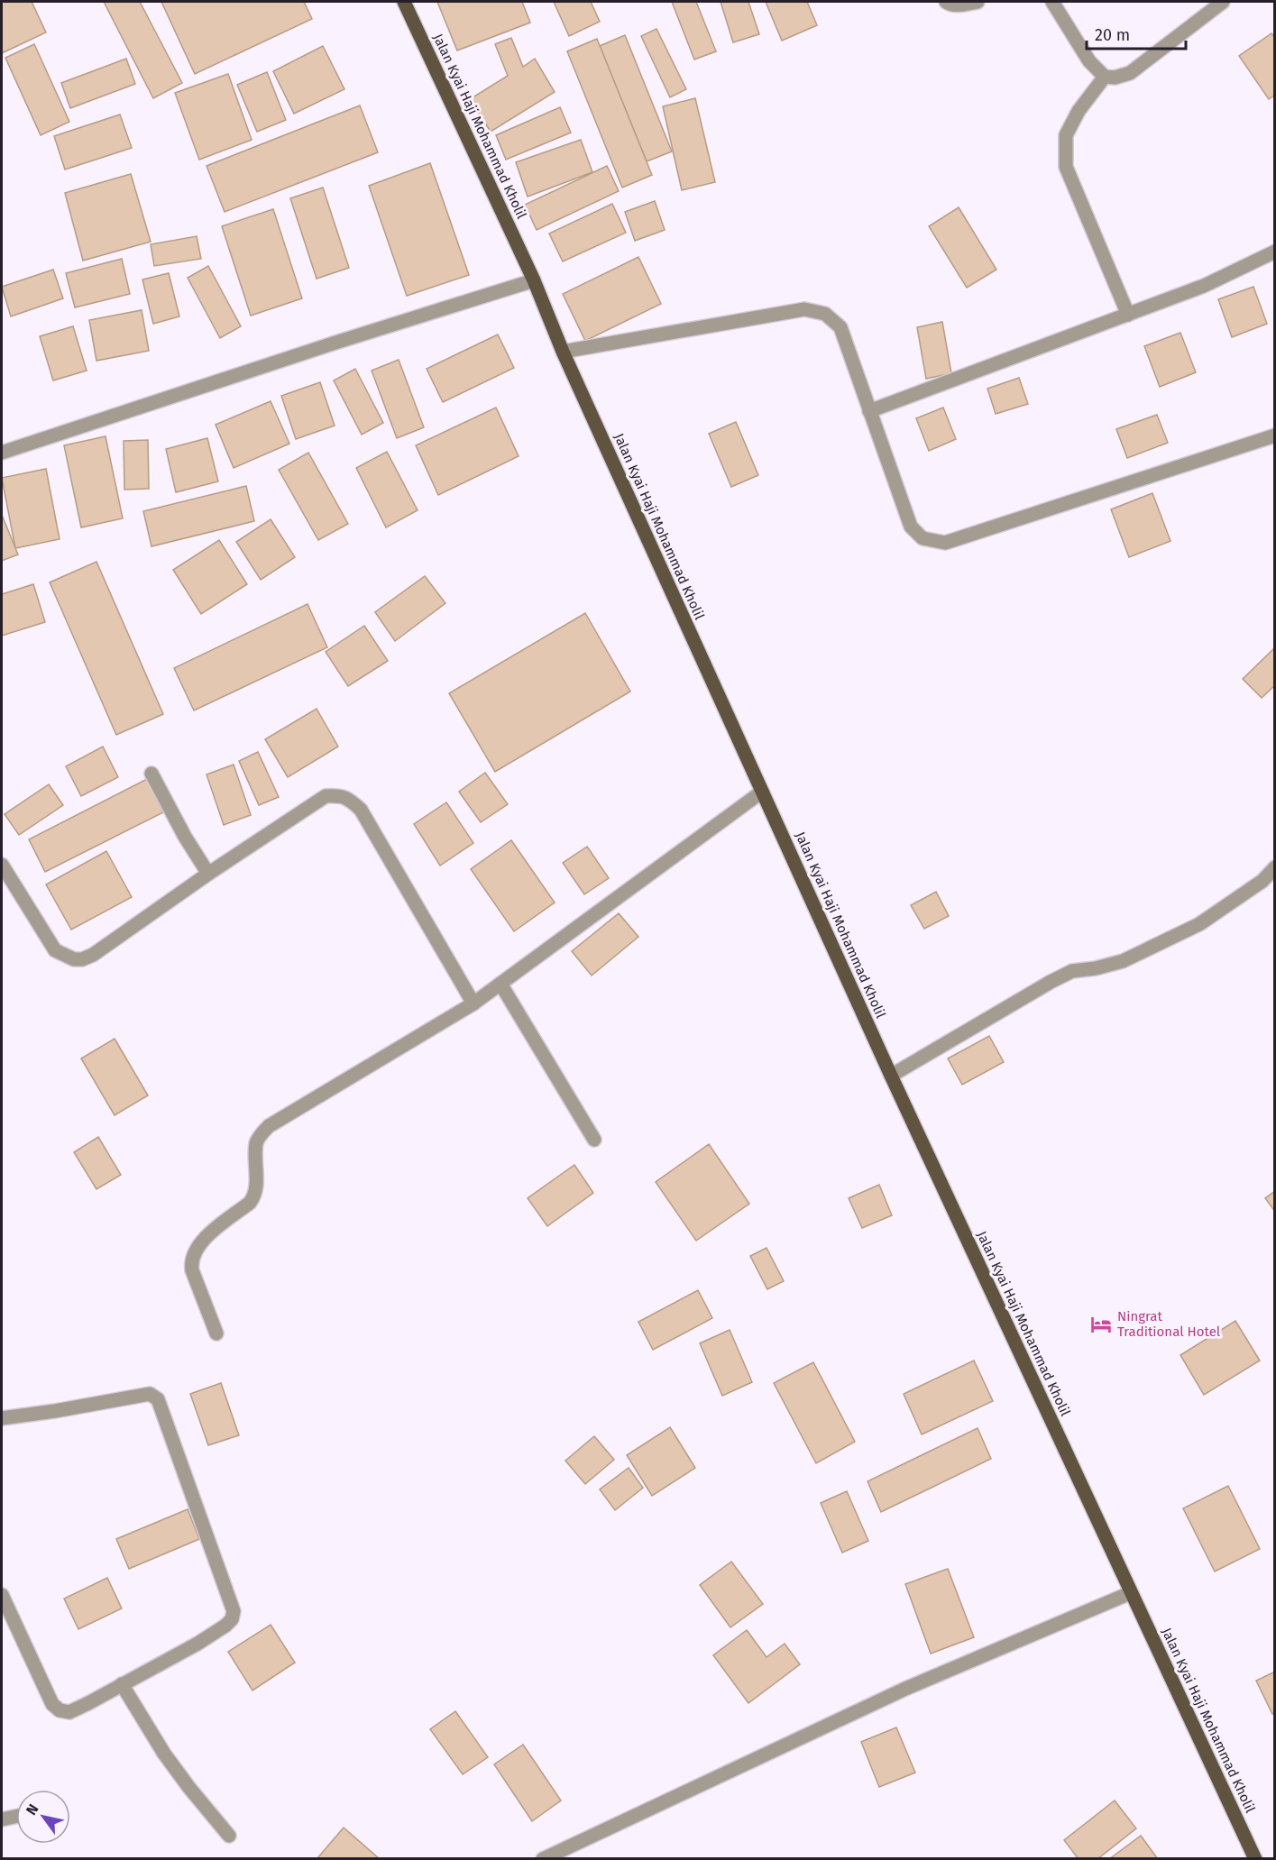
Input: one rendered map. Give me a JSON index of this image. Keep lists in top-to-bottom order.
{
  "streets": {
    "main road": ["Jalan Kyai Haji Mohammad Kholil"]
  },
  "places": {
    "hotel": ["Ningrat Traditional Hotel"]
  },
  "scale_bar": "20 m",
  "north": "top left"
}
